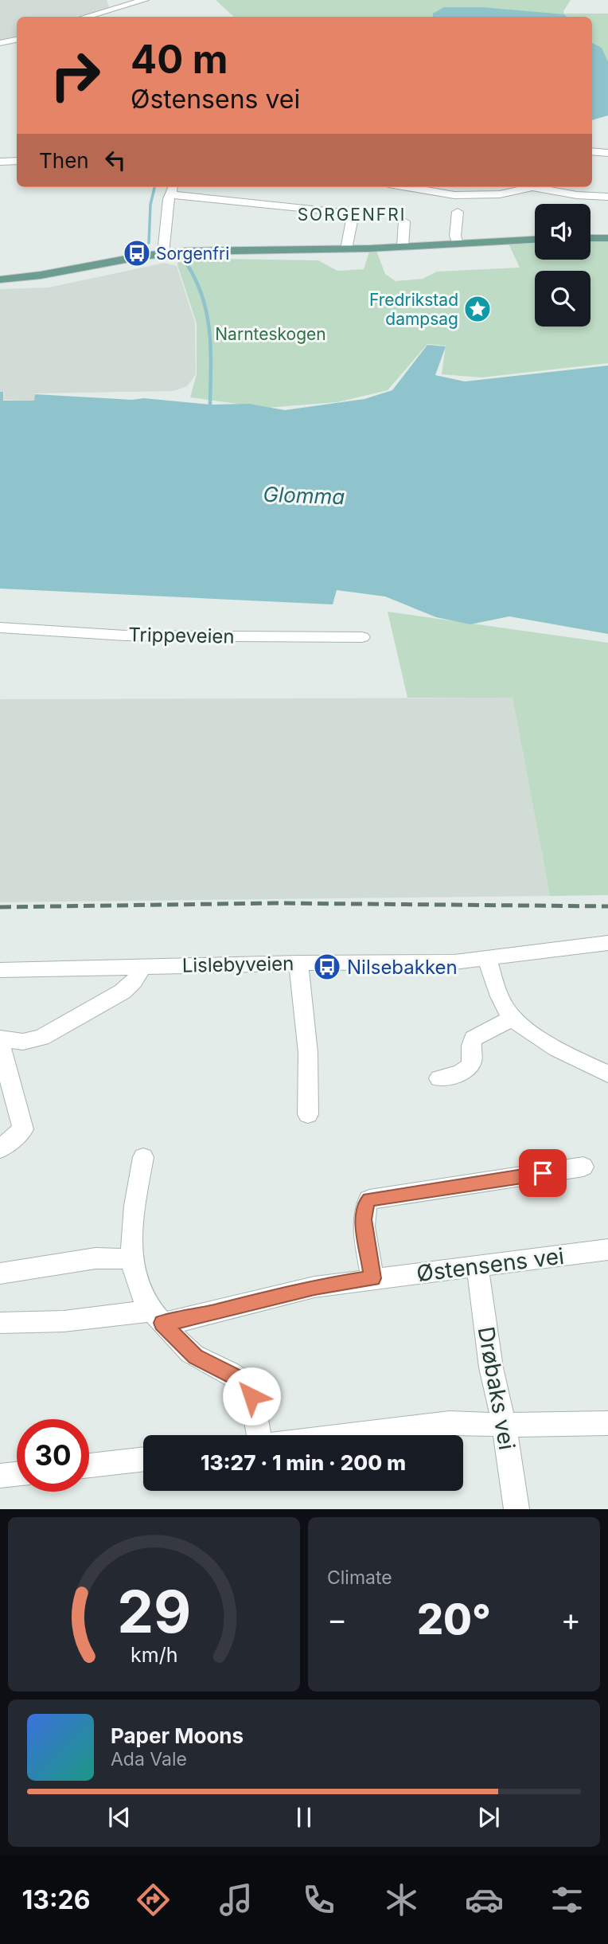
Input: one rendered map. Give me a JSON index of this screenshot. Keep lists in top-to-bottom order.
{
  "streets": {
    "street": [
      "Trippeveien",
      "Lislebyveien",
      "Østensens vei",
      "Drøbaks vei"
    ]
  },
  "crossings": [
    ["Østensens vei", "Drøbaks vei"]
  ],
  "districts": ["SORGENFRI"],
  "water": ["Glomma"],
  "parks": ["Narnteskogen"],
  "places": {
    "bus stop": ["Sorgenfri", "Nilsebakken"],
    "place": ["Fredrikstad dampsag"]
  },
  "page": {
    "turn": ["40 m", "Østensens vei"],
    "then": "Then",
    "limit": "30",
    "trip": "13:27 · 1 min · 200 m",
    "tile": "Climate",
    "heat": ["−", "20°", "+"],
    "song": ["Paper Moons", "Ada Vale"],
    "tabs": "13:26",
    "gauge": ["29", "km/h"]
  }
}
